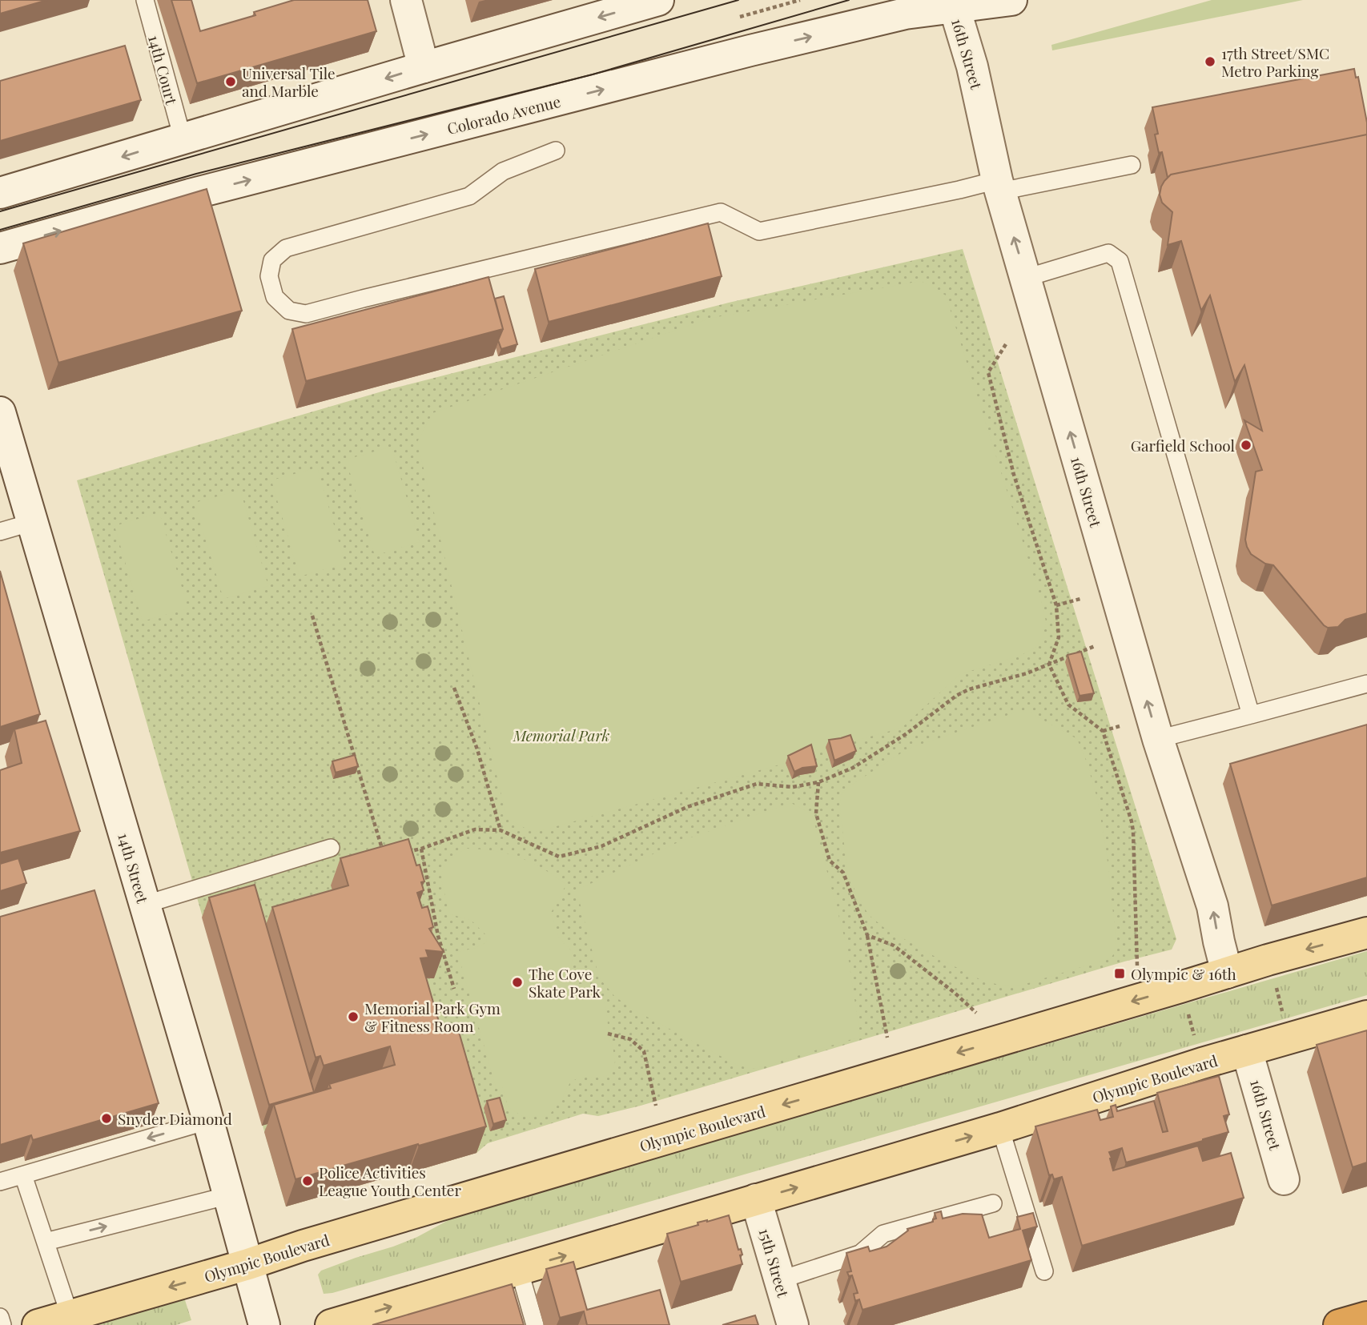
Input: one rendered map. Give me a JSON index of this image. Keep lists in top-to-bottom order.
{
  "streets": {
    "main road": ["Olympic Boulevard"],
    "street": [
      "16th Street",
      "Colorado Avenue",
      "14th Street",
      "15th Street"
    ],
    "lane": ["14th Court"]
  },
  "crossings": [
    ["16th Street", "Colorado Avenue"],
    ["16th Street", "Olympic Boulevard"],
    ["14th Street", "Olympic Boulevard"],
    ["Olympic Boulevard", "15th Street"]
  ],
  "one_way": ["16th Street"],
  "parks": ["Memorial Park"],
  "places": {
    "other": [
      "17th Street/SMC Metro Parking",
      "Universal Tile and Marble",
      "Garfield School",
      "The Cove Skate Park",
      "Memorial Park Gym & Fitness Room",
      "Snyder Diamond",
      "Police Activities League Youth Center"
    ],
    "transit": ["Olympic & 16th"]
  }
}
